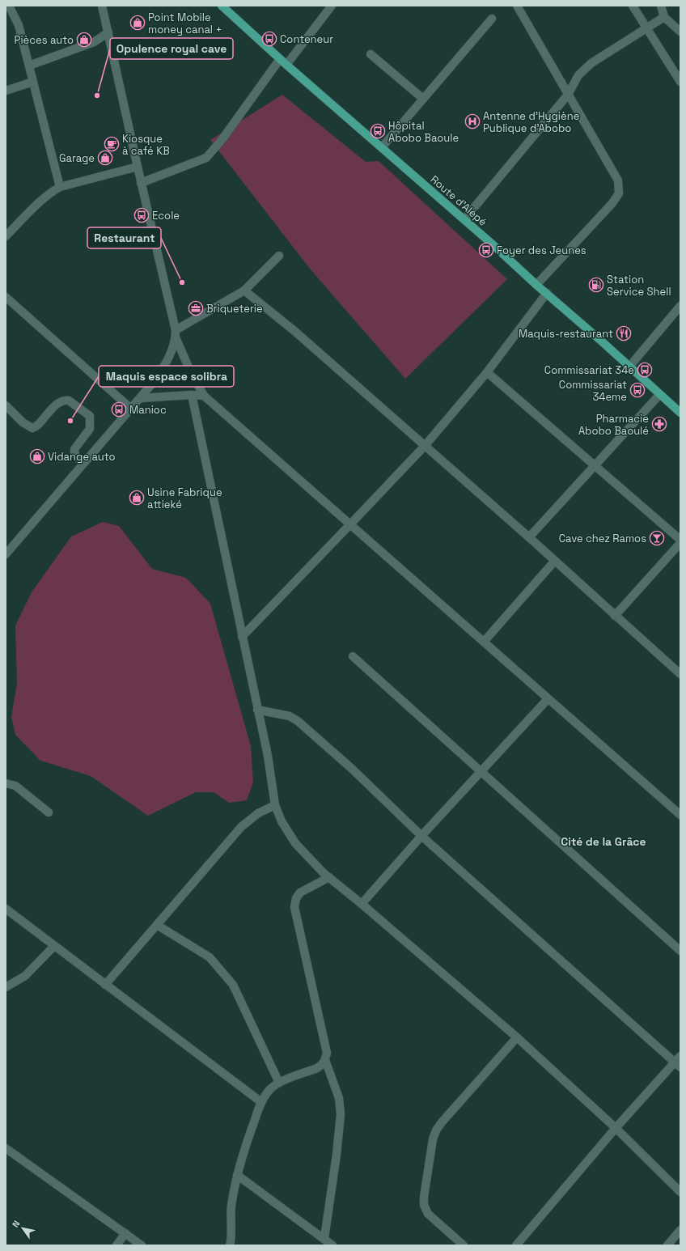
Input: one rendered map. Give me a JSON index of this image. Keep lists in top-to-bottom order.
{
  "streets": {
    "main road": ["Route d'Alépé"]
  },
  "districts": ["Cité de la Grâce"],
  "places": {
    "shop": [
      "Point Mobile money canal +",
      "Pièces auto",
      "Garage",
      "Vidange auto",
      "Usine Fabrique attieké"
    ],
    "bus stop": [
      "Conteneur",
      "Hôpital Abobo Baoule",
      "Ecole",
      "Foyer des Jeunes",
      "Commissariat 34e",
      "Commissariat 34eme",
      "Manioc"
    ],
    "other": ["Opulence royal cave", "Restaurant", "Maquis espace solibra"],
    "hospital": ["Antenne d'Hygiène Publique d'Abobo"],
    "cafe": ["Kiosque à café KB"],
    "fuel station": ["Station Service Shell"],
    "office": ["Briqueterie"],
    "restaurant": ["Maquis-restaurant"],
    "pharmacy": ["Pharmacie Abobo Baoulé"],
    "bar": ["Cave chez Ramos"]
  },
  "north": "top left"
}
